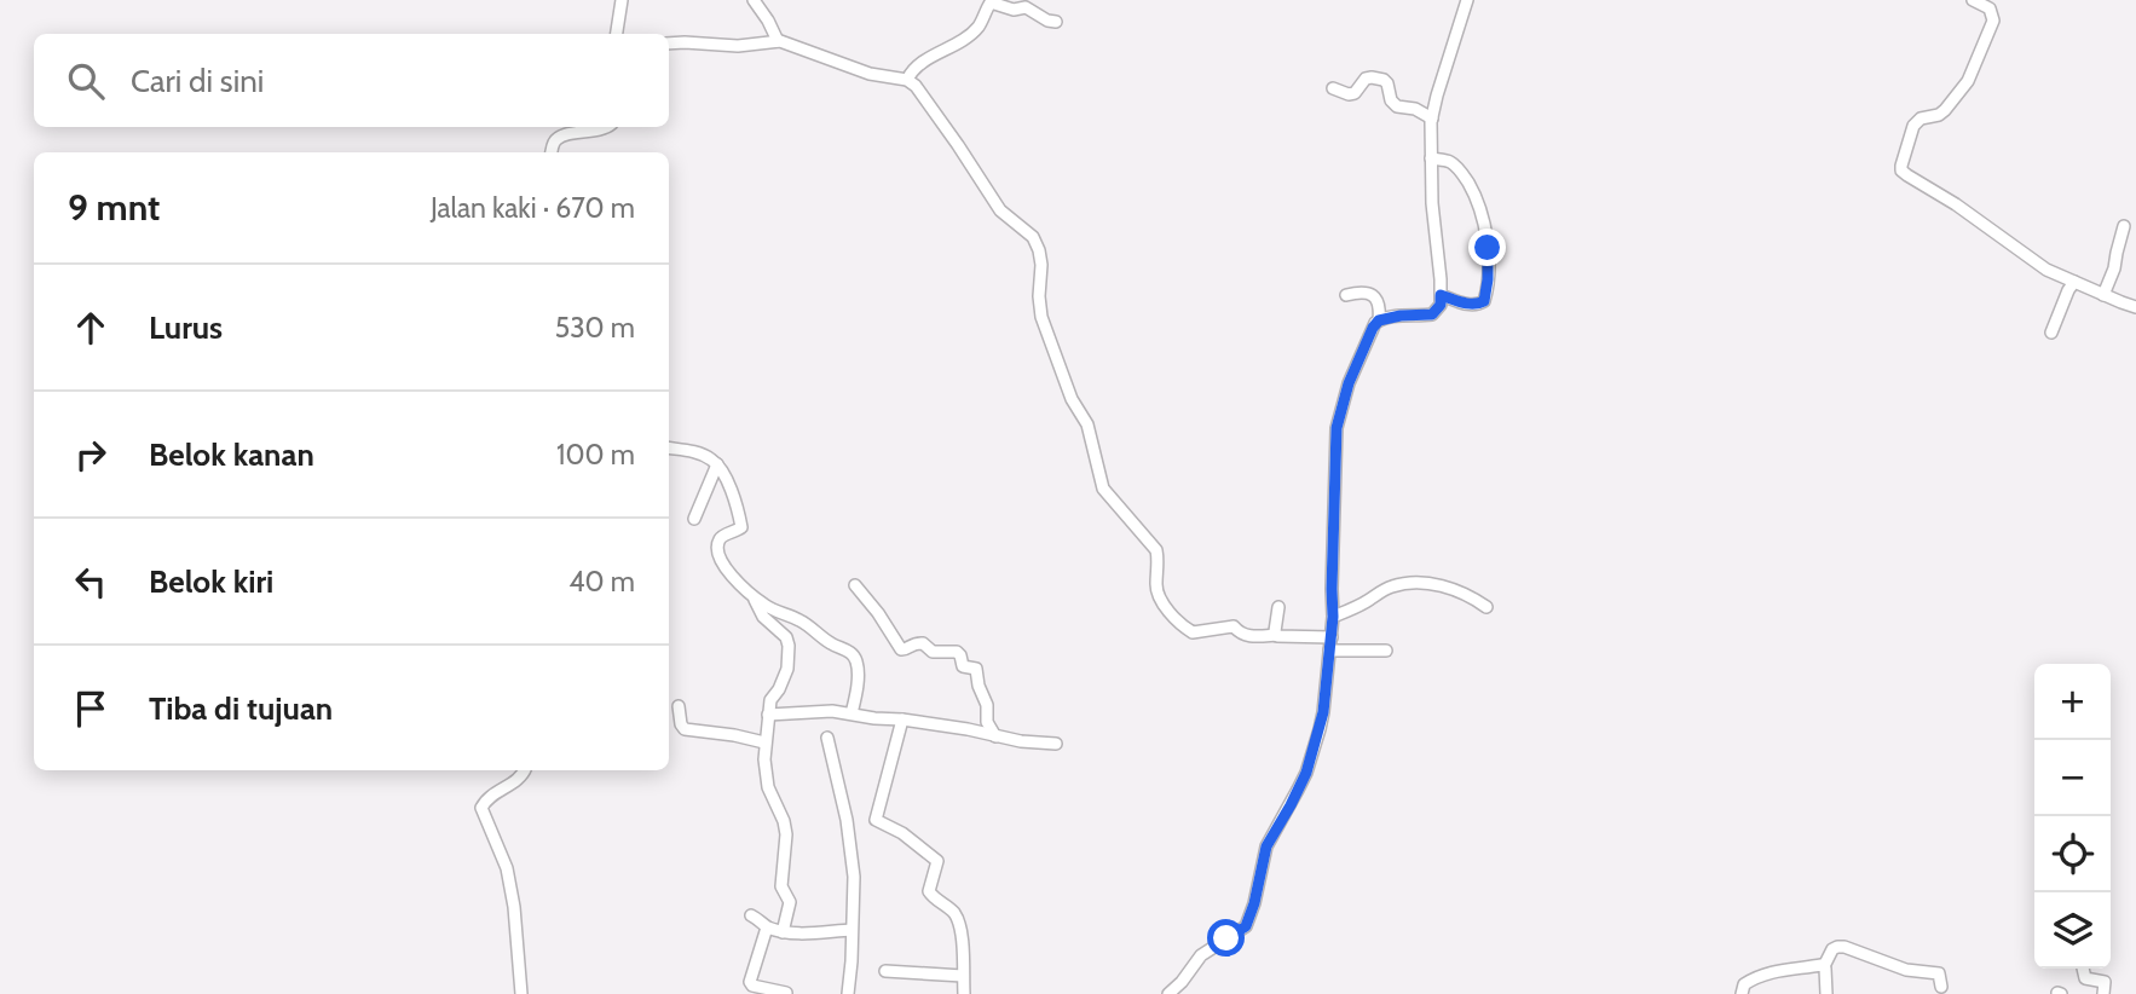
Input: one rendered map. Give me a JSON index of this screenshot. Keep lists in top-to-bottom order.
{
  "page": {
    "search": "Cari di sini",
    "heading": ["9 mnt", "Jalan kaki · 670 m"],
    "list": [
      ["Lurus", "530 m"],
      ["Belok kanan", "100 m"],
      ["Belok kiri", "40 m"],
      "Tiba di tujuan"
    ],
    "map_buttons": ["+", "−"]
  }
}
